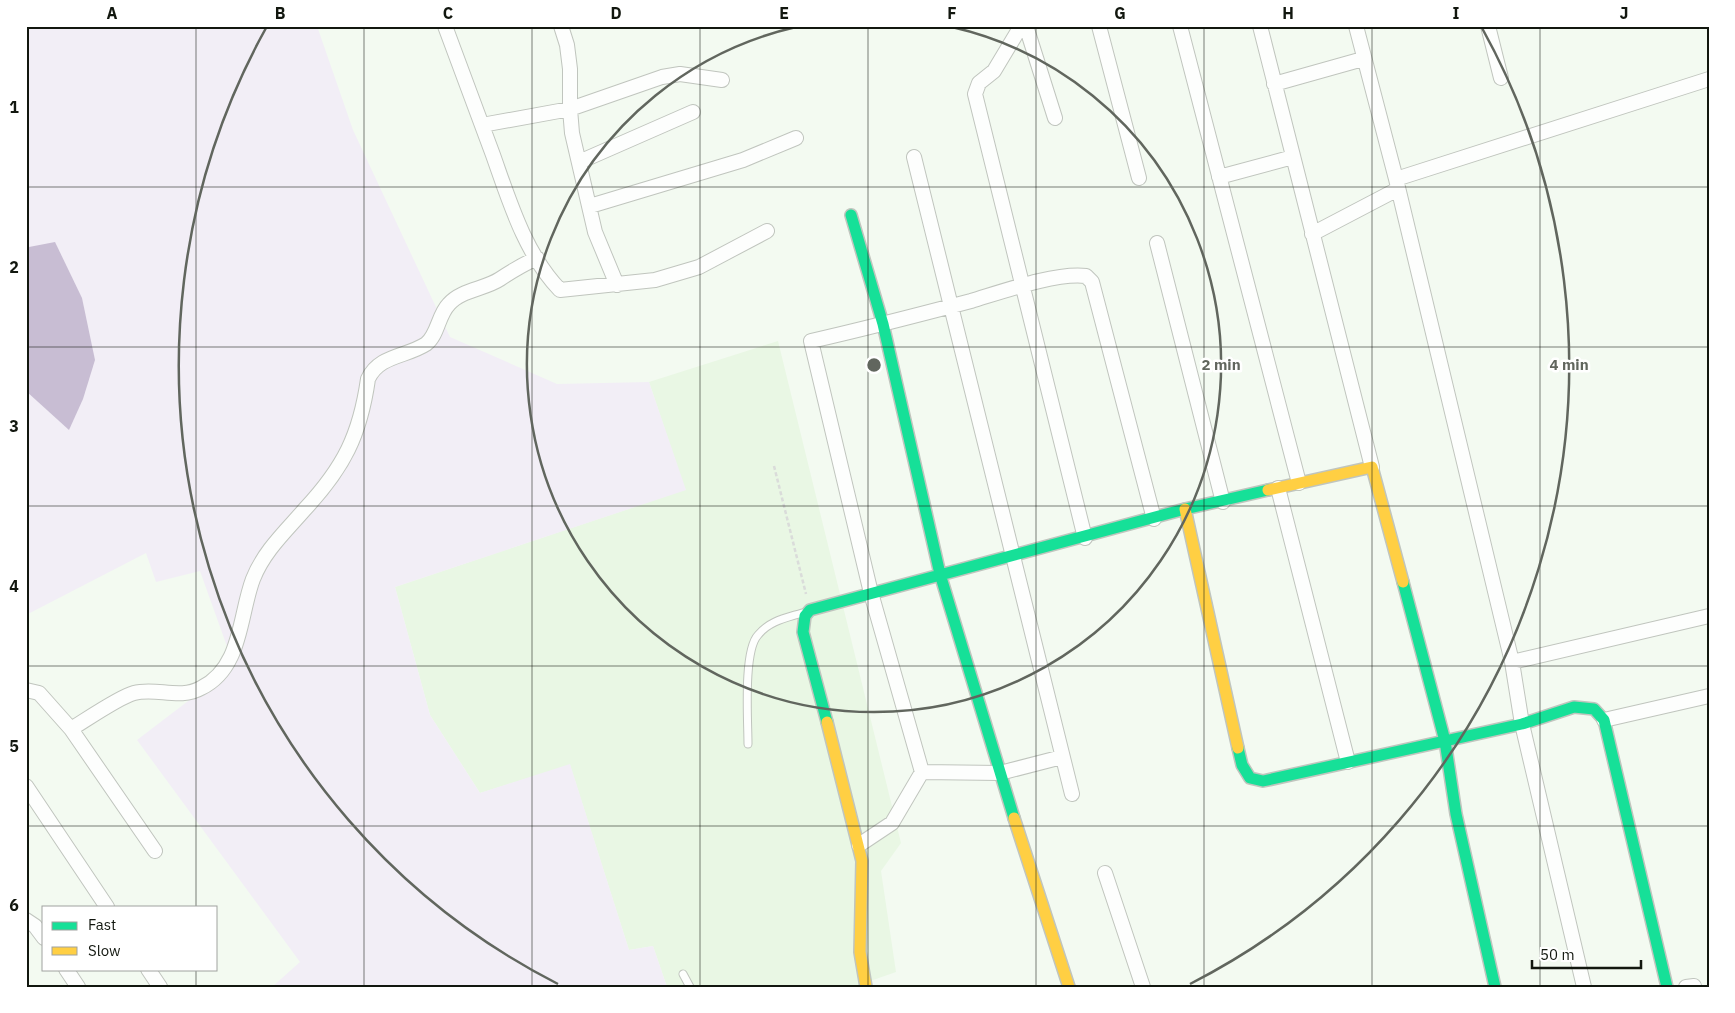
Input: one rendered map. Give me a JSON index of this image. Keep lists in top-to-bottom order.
{
  "legend": ["Fast", "Slow"],
  "scale_bar": "50 m",
  "grid": {
    "columns": [
      "A",
      "B",
      "C",
      "D",
      "E",
      "F",
      "G",
      "H",
      "I",
      "J"
    ],
    "rows": [
      "1",
      "2",
      "3",
      "4",
      "5",
      "6"
    ]
  },
  "rings": ["2 min", "4 min"]
}
